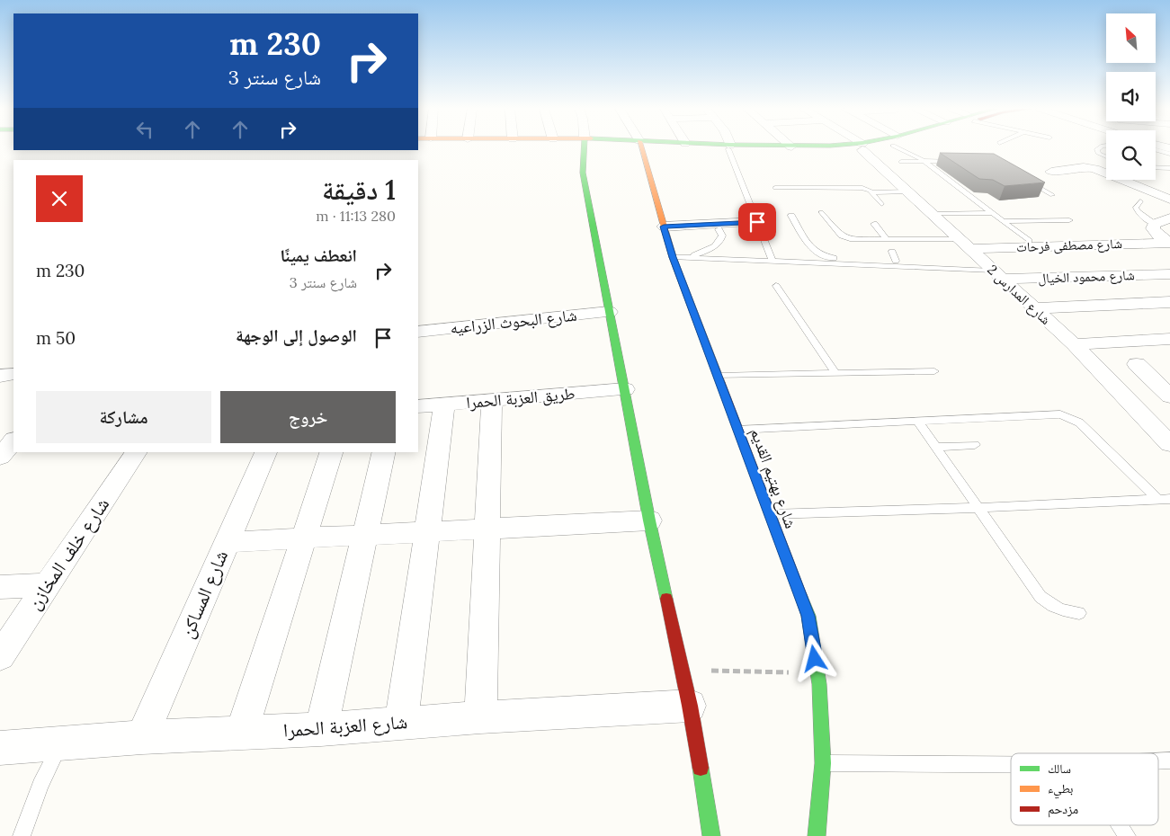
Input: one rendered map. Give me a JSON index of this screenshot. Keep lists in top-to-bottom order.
{
  "streets": {
    "main road": ["شارع بهتيم القديم"],
    "street": [
      "شارع مصطفى فرحات",
      "شارع محمود الخيال",
      "شارع المدارس 2",
      "شارع البحوث الزراعيه",
      "طريق العزبة الحمرا",
      "شارع خلف المخازن",
      "شارع المساكن",
      "شارع العزبة الحمرا"
    ]
  },
  "crossings": [
    ["شارع مصطفى فرحات", "شارع المدارس 2"],
    ["شارع محمود الخيال", "شارع المدارس 2"],
    ["شارع المساكن", "شارع العزبة الحمرا"]
  ],
  "legend": ["سالك", "بطيء", "مزدحم"],
  "north": "top left",
  "page": {
    "turn": ["230 m", "شارع سنتر 3"],
    "heading": ["1 دقيقة", "280 m · 11:13"],
    "list": [
      {
        "name": "انعطف يمينًا",
        "note": "شارع سنتر 3",
        "value": "230 m"
      },
      {
        "name": "الوصول إلى الوجهة",
        "value": "50 m"
      }
    ],
    "buttons": ["خروج", "مشاركة"]
  }
}
